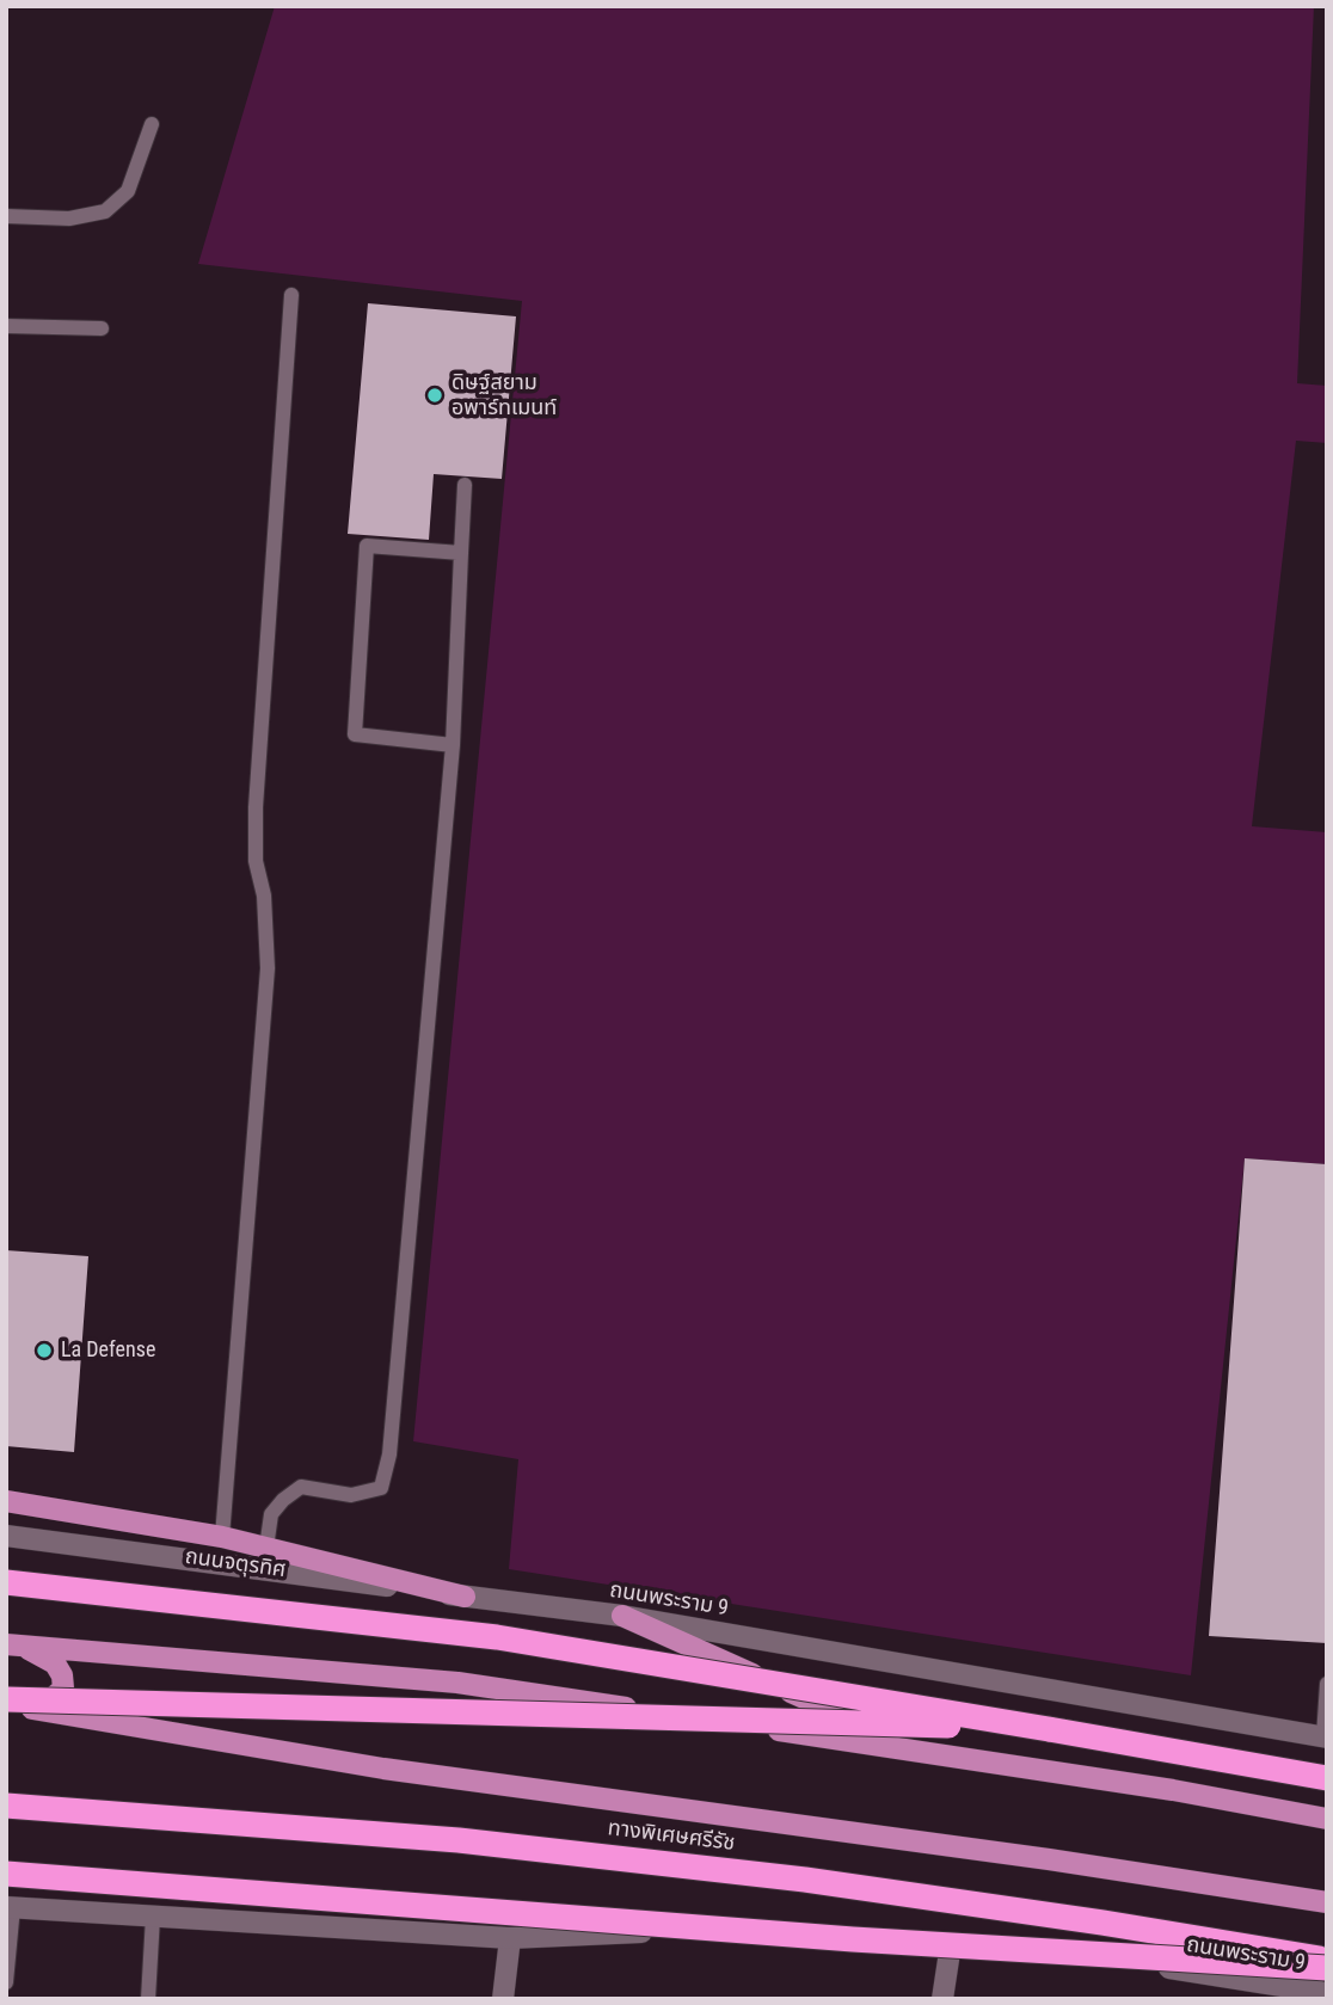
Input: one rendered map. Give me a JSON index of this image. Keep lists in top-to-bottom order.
{
  "streets": {
    "highway": ["ทางพิเศษศรีรัช"],
    "main road": ["ถนนจตุรทิศ", "ถนนพระราม 9"]
  },
  "crossings": [
    ["ถนนจตุรทิศ", "ถนนพระราม 9"]
  ],
  "places": ["ดิษฐ์สยาม อพาร์ทเมนท์", "La Defense"]
}
